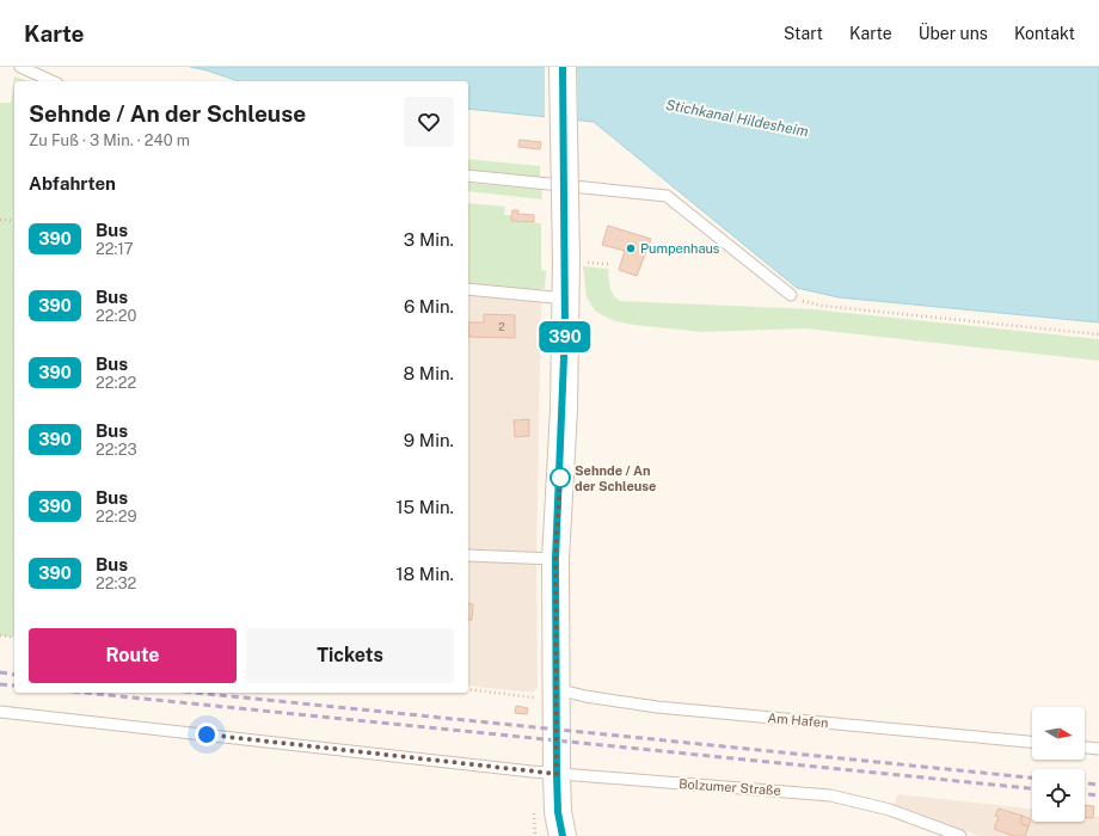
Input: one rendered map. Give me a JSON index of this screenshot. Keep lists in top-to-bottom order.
{
  "streets": {
    "lane": ["Am Hafen", "Bolzumer Straße"]
  },
  "water": ["Stichkanal Hildesheim"],
  "places": ["Pumpenhaus", "Sehnde / An der Schleuse"],
  "lines": ["bus line 390"],
  "house_numbers": ["2"],
  "north": "right",
  "page": {
    "header": "Karte",
    "nav": [
      "Start",
      "Karte",
      "Über uns",
      "Kontakt"
    ],
    "on_map": "390",
    "heading": [
      ["Sehnde / An der Schleuse", "Zu Fuß · 3 Min. · 240 m"],
      "Abfahrten"
    ],
    "list": [
      {
        "mark": "390",
        "name": "Bus",
        "note": "22:17",
        "value": "3 Min."
      },
      {
        "mark": "390",
        "name": "Bus",
        "note": "22:20",
        "value": "6 Min."
      },
      {
        "mark": "390",
        "name": "Bus",
        "note": "22:22",
        "value": "8 Min."
      },
      {
        "mark": "390",
        "name": "Bus",
        "note": "22:23",
        "value": "9 Min."
      },
      {
        "mark": "390",
        "name": "Bus",
        "note": "22:29",
        "value": "15 Min."
      },
      {
        "mark": "390",
        "name": "Bus",
        "note": "22:32",
        "value": "18 Min."
      }
    ],
    "buttons": ["Route", "Tickets"]
  }
}
